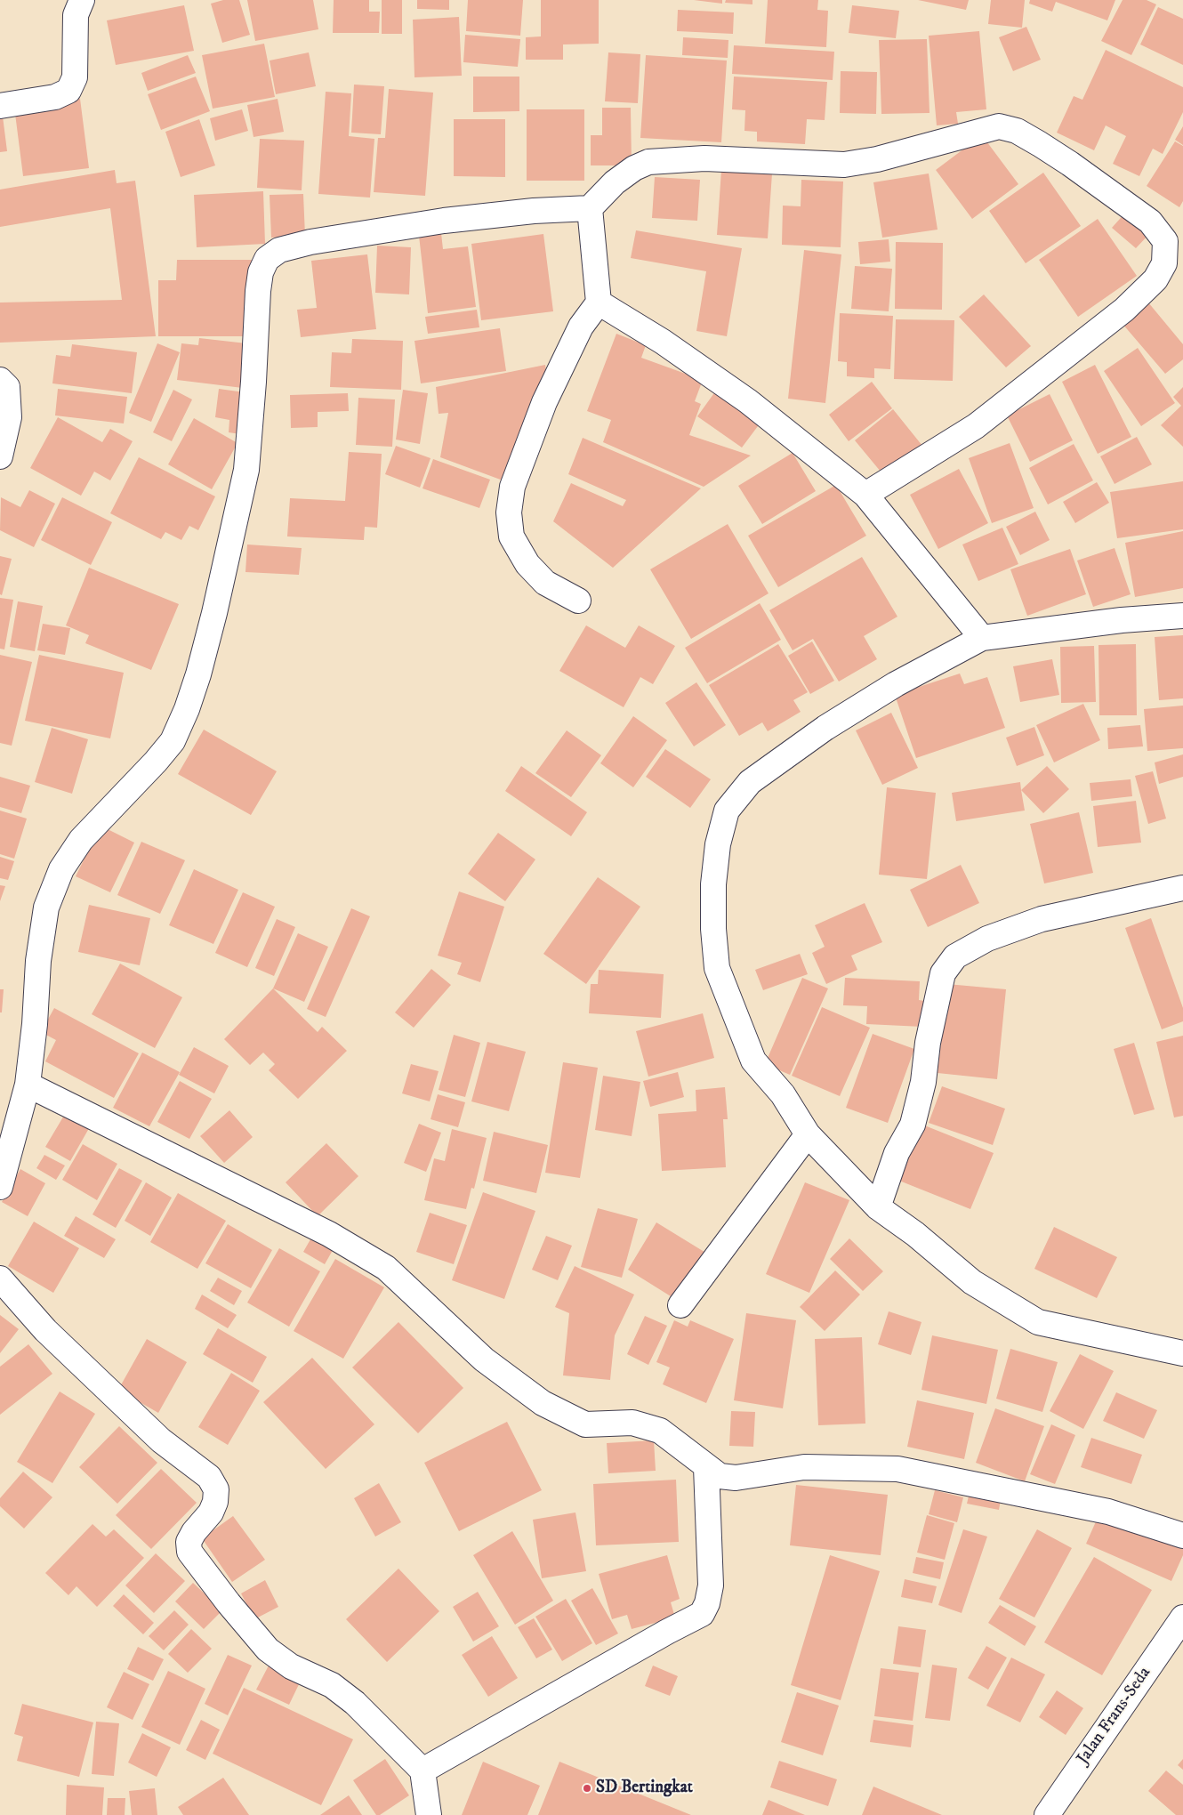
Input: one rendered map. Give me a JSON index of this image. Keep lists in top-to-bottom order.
{
  "streets": {
    "street": ["Jalan Frans-Seda"]
  },
  "places": ["SD Bertingkat"]
}
